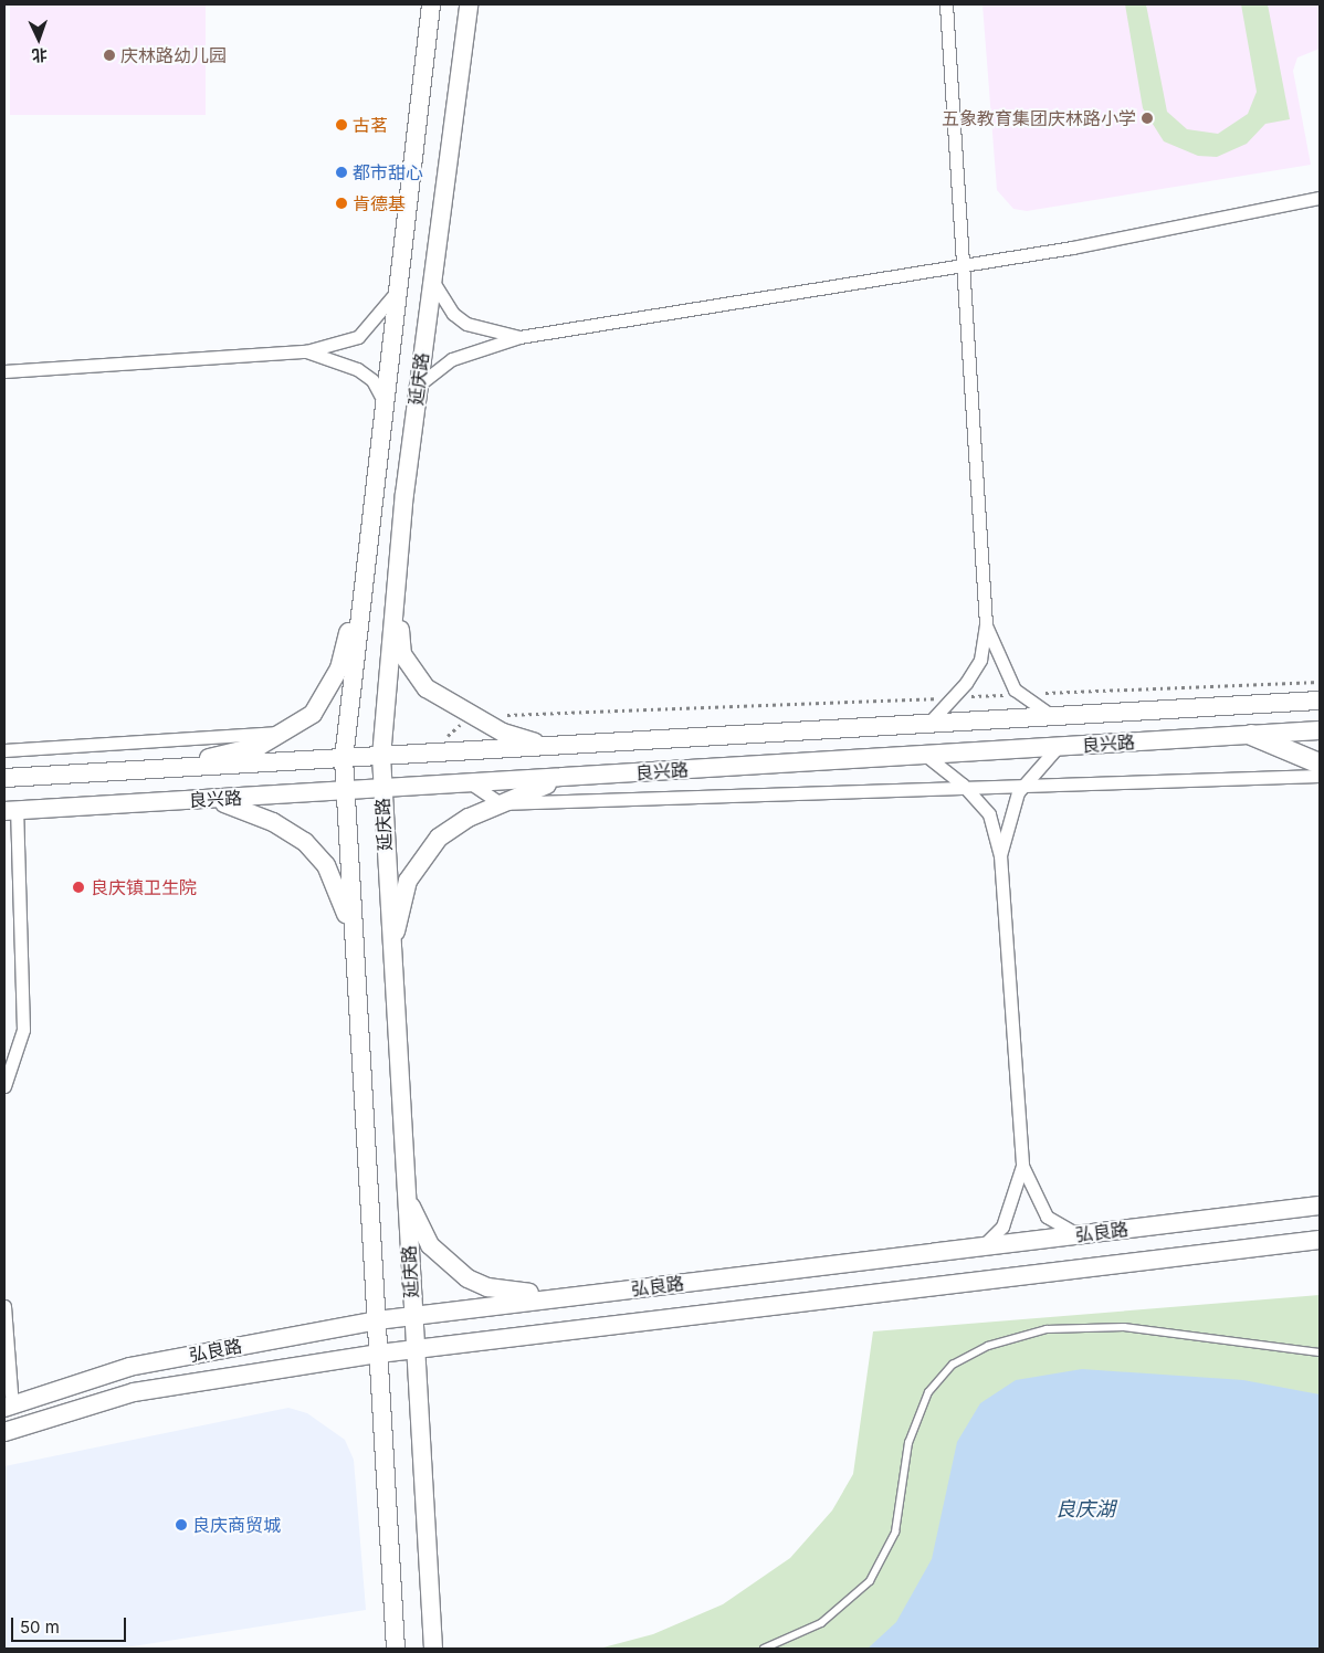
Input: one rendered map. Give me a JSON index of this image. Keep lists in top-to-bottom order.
{
  "streets": {
    "street": ["延庆路", "良兴路", "弘良路"]
  },
  "crossings": [
    ["延庆路", "良兴路"],
    ["延庆路", "弘良路"]
  ],
  "water": ["良庆湖"],
  "places": [
    "庆林路幼儿园",
    "五象教育集团庆林路小学",
    "古茗",
    "都市甜心",
    "肯德基",
    "良庆镇卫生院",
    "良庆商贸城"
  ],
  "scale_bar": "50 m",
  "north": "bottom"
}
